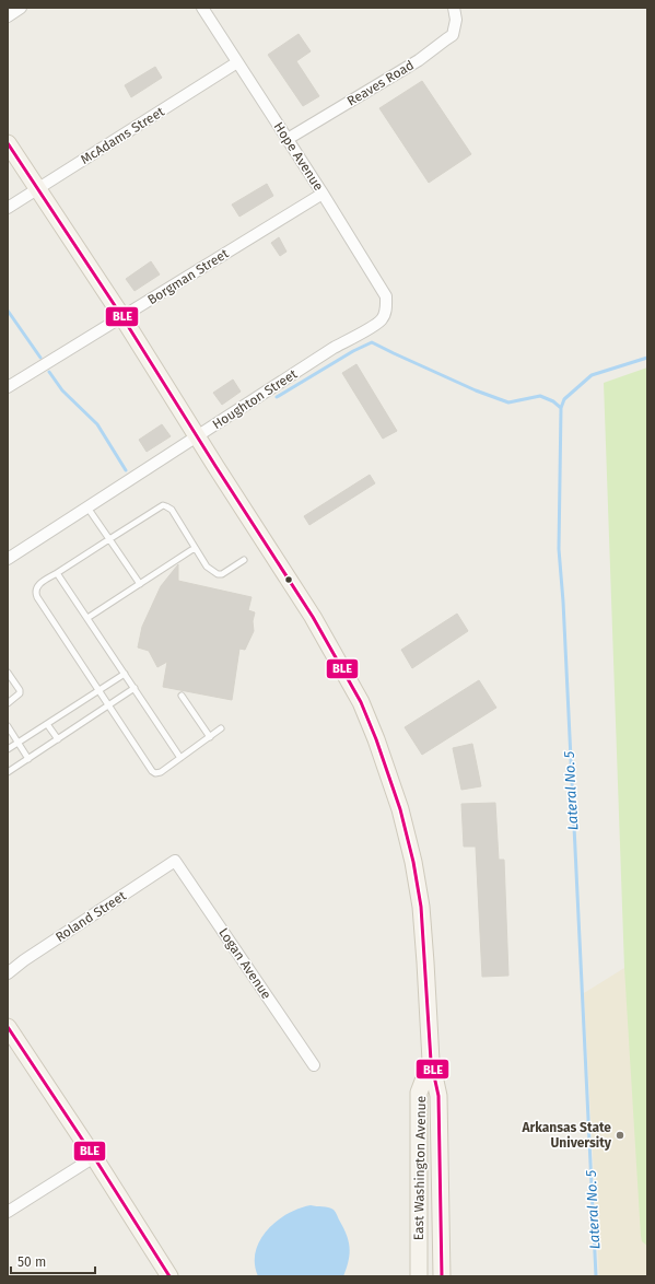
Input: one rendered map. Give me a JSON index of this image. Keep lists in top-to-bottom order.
{
  "streets": {
    "street": [
      "Reaves Road",
      "McAdams Street",
      "Hope Avenue",
      "Borgman Street",
      "Houghton Street",
      "Roland Street",
      "Logan Avenue",
      "East Washington Avenue"
    ]
  },
  "crossings": [
    ["Reaves Road", "Hope Avenue"],
    ["McAdams Street", "Hope Avenue"],
    ["McAdams Street", "East Washington Avenue"],
    ["Hope Avenue", "Borgman Street"],
    ["Hope Avenue", "Houghton Street"],
    ["Borgman Street", "East Washington Avenue"],
    ["Houghton Street", "East Washington Avenue"],
    ["Roland Street", "Logan Avenue"]
  ],
  "water": ["Lateral No. 5"],
  "places": ["Arkansas State University"],
  "lines": ["transit line BLE"],
  "scale_bar": "50 m"
}
